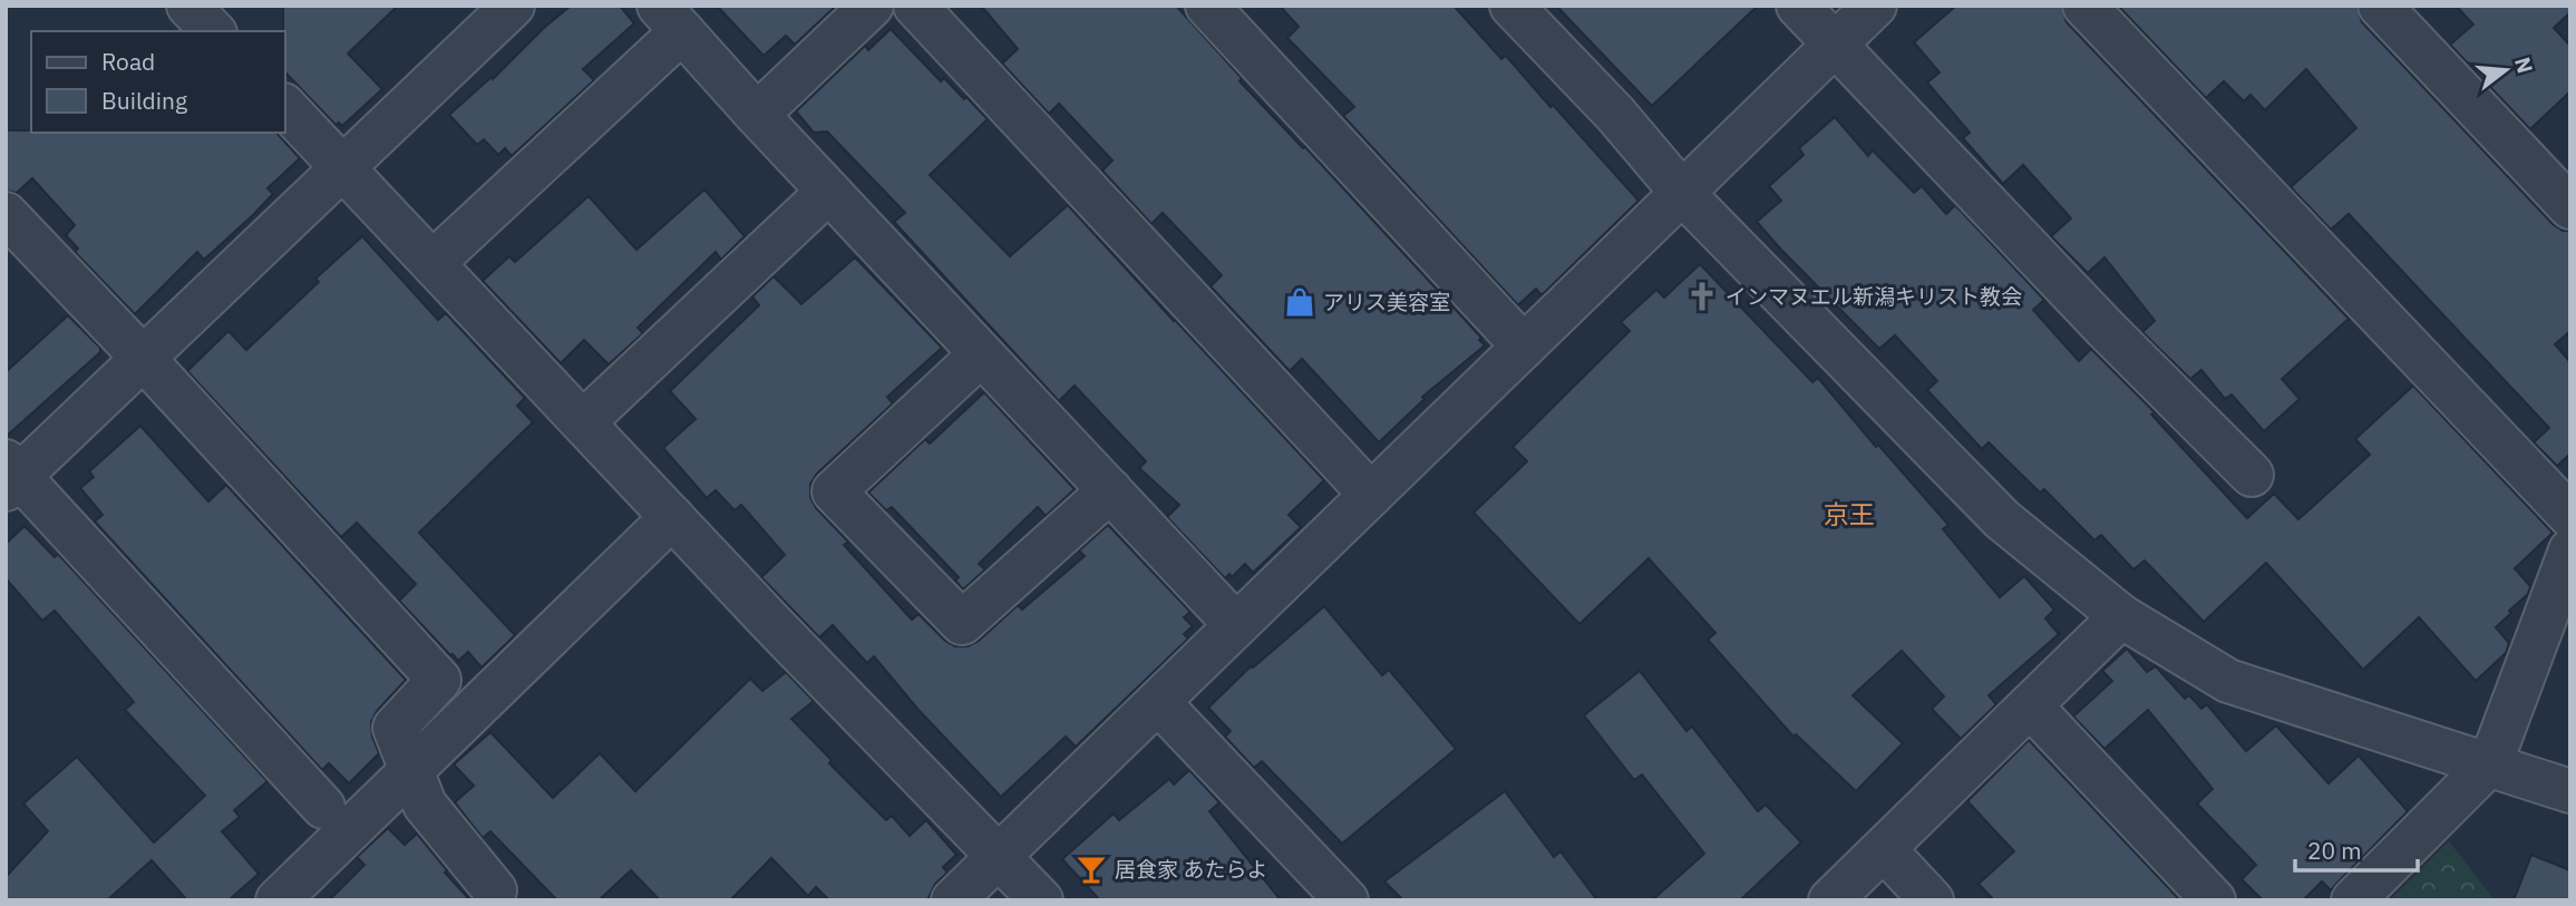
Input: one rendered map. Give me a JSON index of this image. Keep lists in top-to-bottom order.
{
  "districts": ["京王"],
  "places": {
    "church": ["インマヌエル新潟キリスト教会"],
    "shop": ["アリス美容室"],
    "bar": ["居食家 あたらよ"]
  },
  "legend": ["Road", "Building"],
  "scale_bar": "20 m",
  "north": "right"
}
